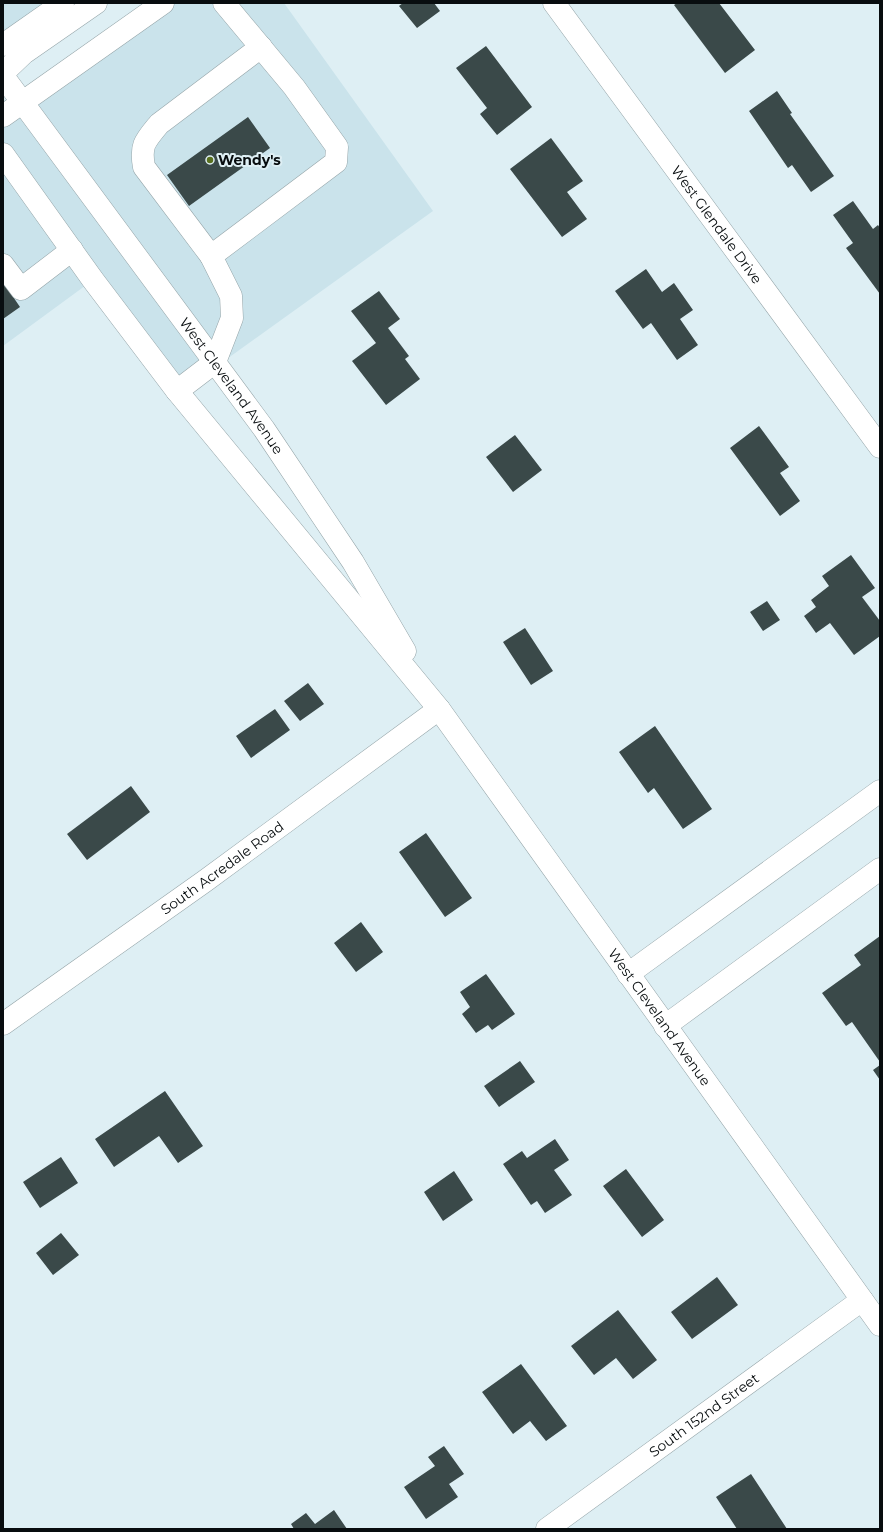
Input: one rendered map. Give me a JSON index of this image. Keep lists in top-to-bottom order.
{
  "streets": {
    "main road": [
      "West Glendale Drive",
      "West Cleveland Avenue",
      "South Acredale Road",
      "South 152nd Street"
    ]
  },
  "crossings": [
    ["West Cleveland Avenue", "South Acredale Road"],
    ["West Cleveland Avenue", "South 152nd Street"]
  ],
  "places": ["Wendy's"]
}
